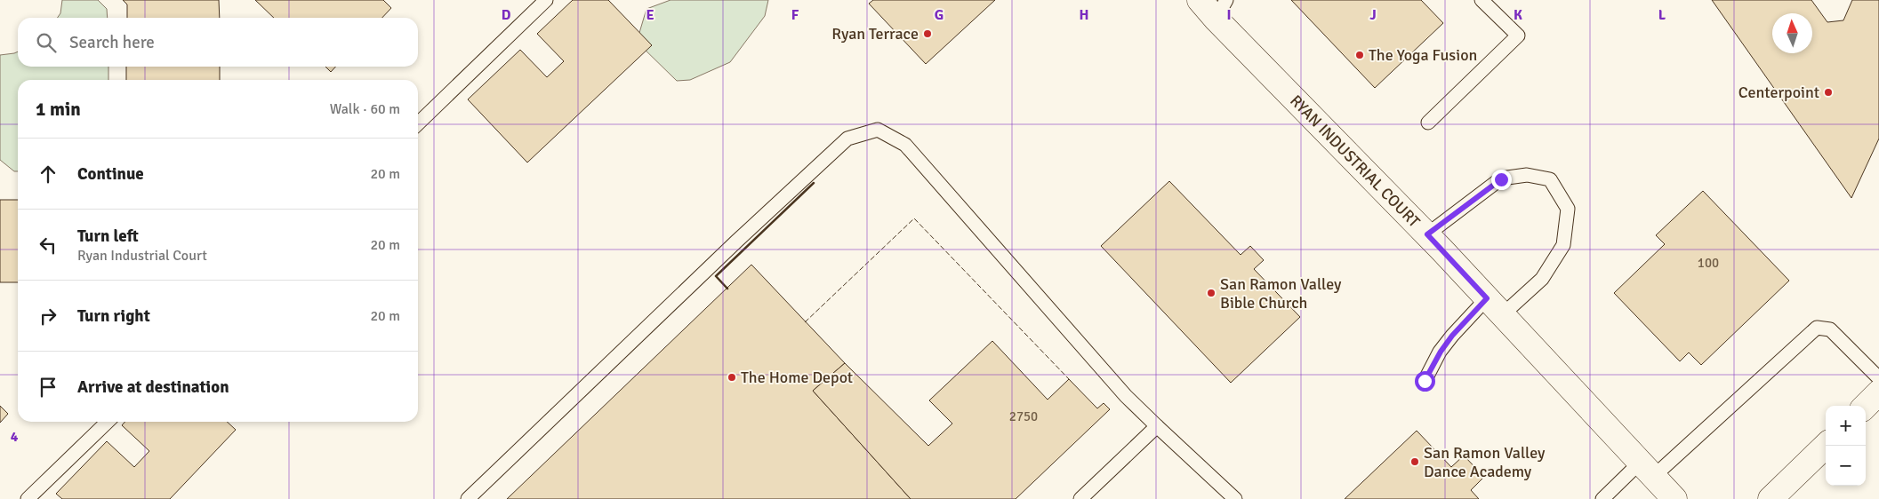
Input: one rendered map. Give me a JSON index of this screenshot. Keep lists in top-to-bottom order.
{
  "streets": {
    "street": ["RYAN INDUSTRIAL COURT"]
  },
  "places": [
    "Ryan Terrace",
    "The Yoga Fusion",
    "Centerpoint",
    "San Ramon Valley Bible Church",
    "The Home Depot",
    "San Ramon Valley Dance Academy"
  ],
  "house_numbers": ["100", "2750"],
  "north": "top",
  "page": {
    "search": "Search here",
    "heading": ["1 min", "Walk · 60 m"],
    "list": [
      ["Continue", "20 m"],
      ["Turn left", "Ryan Industrial Court", "20 m"],
      ["Turn right", "20 m"],
      "Arrive at destination"
    ],
    "map_buttons": ["+", "−"]
  },
  "grid": {
    "columns": [
      "D",
      "E",
      "F",
      "G",
      "H",
      "I",
      "J",
      "K",
      "L"
    ],
    "rows": ["4"]
  }
}
